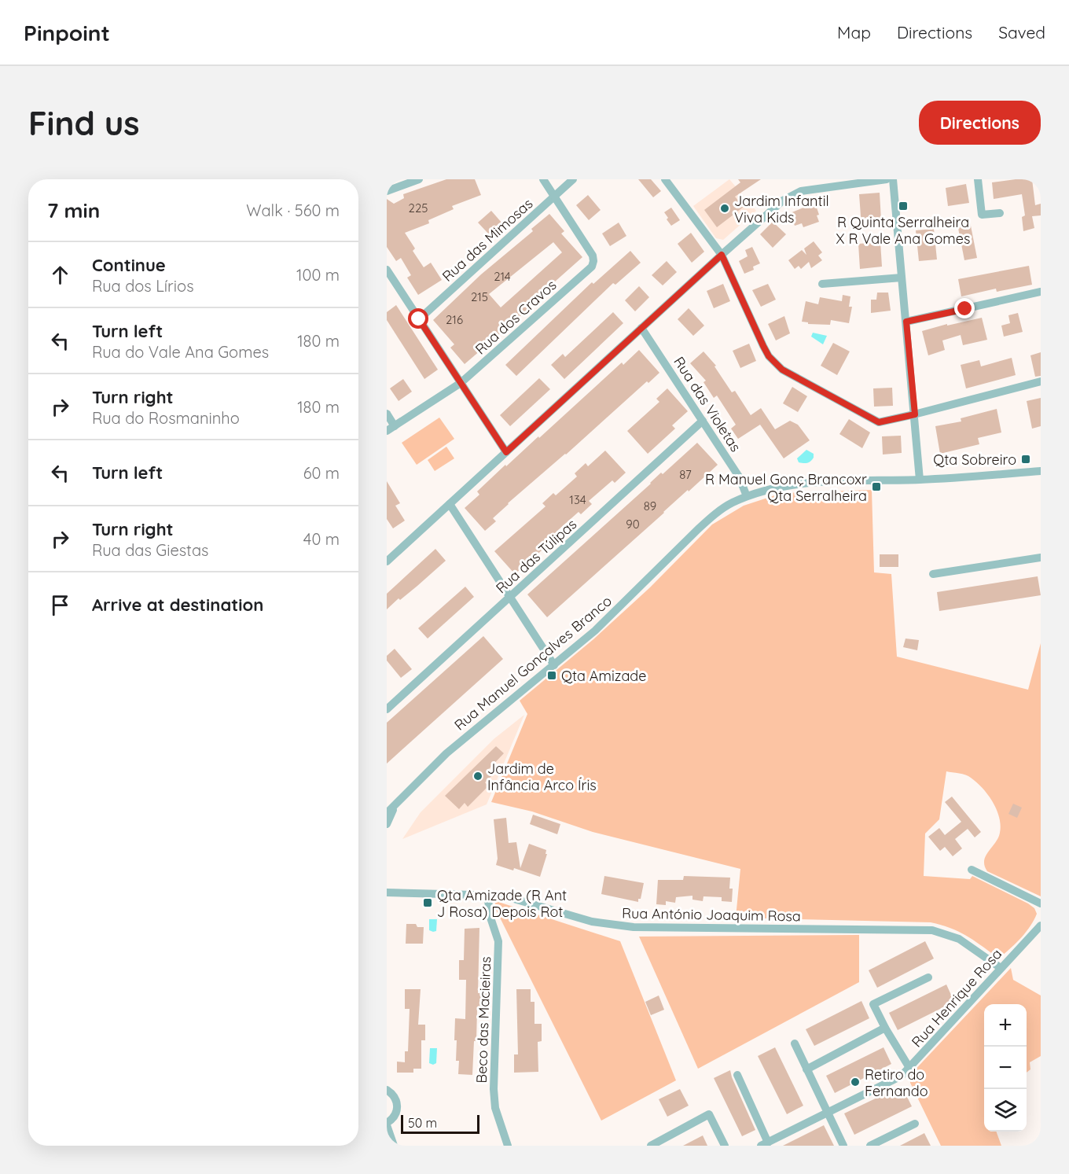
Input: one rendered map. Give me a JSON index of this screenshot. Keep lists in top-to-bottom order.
{
  "streets": {
    "street": [
      "Rua das Mimosas",
      "Rua dos Cravos",
      "Rua das Violetas",
      "Rua das Túlipas",
      "Rua Manuel Gonçalves Branco",
      "Rua António Joaquim Rosa",
      "Rua Henrique Rosa",
      "Beco das Macieiras"
    ]
  },
  "crossings": [
    ["Rua das Mimosas", "Rua dos Cravos"],
    ["Rua das Violetas", "Rua das Túlipas"],
    ["Rua das Violetas", "Rua Manuel Gonçalves Branco"],
    ["Rua António Joaquim Rosa", "Rua Henrique Rosa"],
    ["Rua António Joaquim Rosa", "Beco das Macieiras"]
  ],
  "places": {
    "transit": [
      "R Quinta Serralheira X R Vale Ana Gomes",
      "Qta Sobreiro",
      "R Manuel Gonç Brancoxr Qta Serralheira",
      "Qta Amizade",
      "Qta Amizade (R Ant J Rosa) Depois Rot"
    ],
    "other": ["Jardim Infantil Viva Kids", "Jardim de Infância Arco Íris", "Retiro do Fernando"]
  },
  "house_numbers": [
    "225",
    "214",
    "215",
    "216",
    "87",
    "134",
    "89",
    "90"
  ],
  "scale_bar": "50 m",
  "page": {
    "header": "Pinpoint",
    "nav": ["Map", "Directions", "Saved"],
    "buttons": "Directions",
    "title": "Find us",
    "heading": ["7 min", "Walk · 560 m"],
    "list": [
      ["Continue", "Rua dos Lírios", "100 m"],
      ["Turn left", "Rua do Vale Ana Gomes", "180 m"],
      ["Turn right", "Rua do Rosmaninho", "180 m"],
      ["Turn left", "60 m"],
      ["Turn right", "Rua das Giestas", "40 m"],
      "Arrive at destination"
    ],
    "map_buttons": ["+", "−"],
    "scale": "50 m"
  }
}
